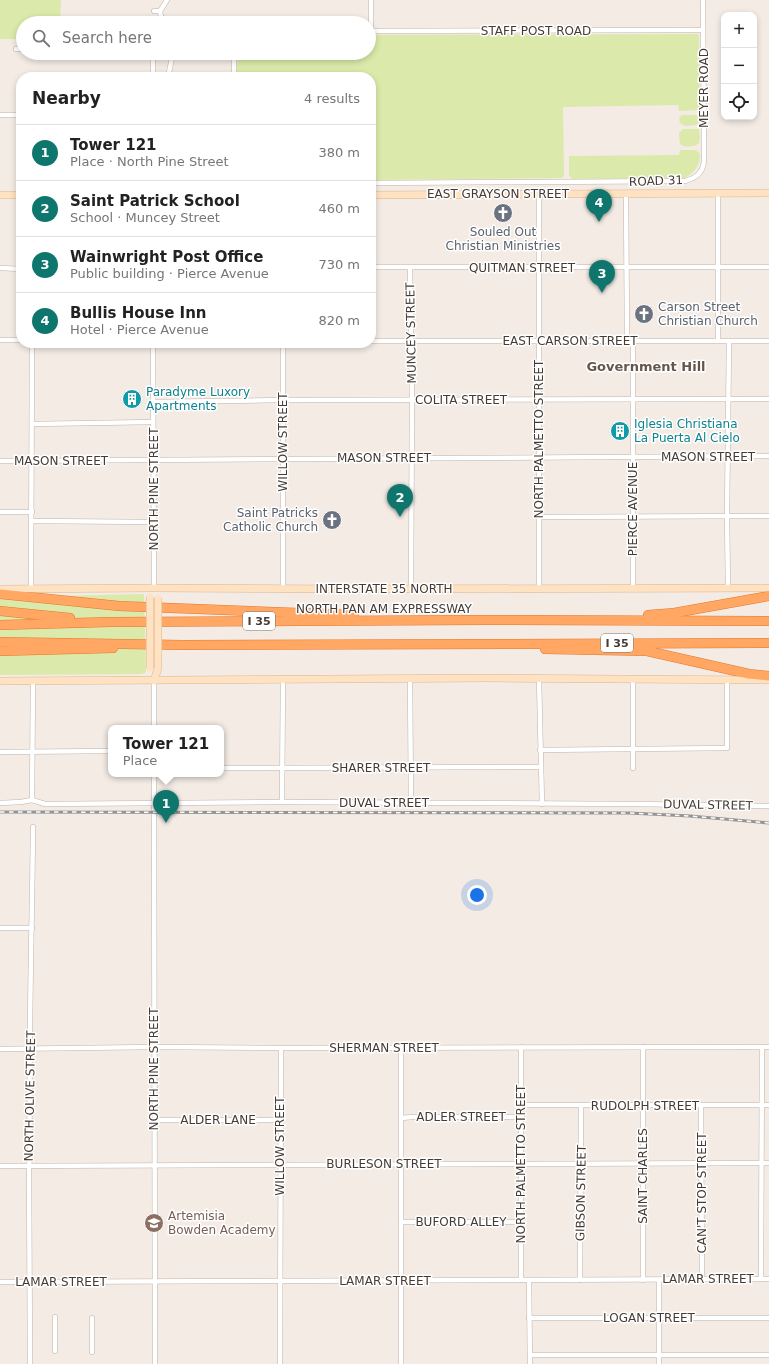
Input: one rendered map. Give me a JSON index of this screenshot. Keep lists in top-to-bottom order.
{
  "streets": {
    "highway": ["NORTH PAN AM EXPRESSWAY", "I 35"],
    "main road": ["EAST GRAYSON STREET", "NORTH PINE STREET", "INTERSTATE 35 NORTH"],
    "street": [
      "STAFF POST ROAD",
      "MEYER ROAD",
      "ROAD 31",
      "QUITMAN STREET",
      "MUNCEY STREET",
      "EAST CARSON STREET",
      "COLITA STREET",
      "NORTH PALMETTO STREET",
      "WILLOW STREET",
      "MASON STREET",
      "PIERCE AVENUE",
      "SHARER STREET",
      "DUVAL STREET",
      "SHERMAN STREET",
      "NORTH OLIVE STREET",
      "RUDOLPH STREET",
      "ADLER STREET",
      "ALDER LANE",
      "BURLESON STREET",
      "SAINT CHARLES",
      "GIBSON STREET",
      "CAN'T STOP STREET",
      "BUFORD ALLEY",
      "LAMAR STREET",
      "LOGAN STREET"
    ]
  },
  "crossings": [
    ["STAFF POST ROAD", "MEYER ROAD"],
    ["MEYER ROAD", "ROAD 31"],
    ["EAST GRAYSON STREET", "NORTH PALMETTO STREET"],
    ["EAST GRAYSON STREET", "PIERCE AVENUE"],
    ["QUITMAN STREET", "MUNCEY STREET"],
    ["QUITMAN STREET", "NORTH PALMETTO STREET"],
    ["QUITMAN STREET", "PIERCE AVENUE"],
    ["MUNCEY STREET", "EAST CARSON STREET"],
    ["MUNCEY STREET", "COLITA STREET"],
    ["MUNCEY STREET", "MASON STREET"],
    ["MUNCEY STREET", "INTERSTATE 35 NORTH"],
    ["EAST CARSON STREET", "NORTH PALMETTO STREET"],
    ["EAST CARSON STREET", "PIERCE AVENUE"],
    ["COLITA STREET", "NORTH PALMETTO STREET"],
    ["COLITA STREET", "WILLOW STREET"],
    ["COLITA STREET", "NORTH PINE STREET"],
    ["COLITA STREET", "PIERCE AVENUE"],
    ["NORTH PALMETTO STREET", "MASON STREET"],
    ["NORTH PALMETTO STREET", "INTERSTATE 35 NORTH"],
    ["NORTH PALMETTO STREET", "SHERMAN STREET"],
    ["NORTH PALMETTO STREET", "RUDOLPH STREET"],
    ["NORTH PALMETTO STREET", "ADLER STREET"],
    ["NORTH PALMETTO STREET", "BURLESON STREET"],
    ["NORTH PALMETTO STREET", "BUFORD ALLEY"],
    ["NORTH PALMETTO STREET", "LAMAR STREET"],
    ["WILLOW STREET", "MASON STREET"],
    ["WILLOW STREET", "INTERSTATE 35 NORTH"],
    ["WILLOW STREET", "SHERMAN STREET"],
    ["WILLOW STREET", "ALDER LANE"],
    ["WILLOW STREET", "BURLESON STREET"],
    ["WILLOW STREET", "LAMAR STREET"],
    ["MASON STREET", "NORTH PINE STREET"],
    ["MASON STREET", "PIERCE AVENUE"],
    ["NORTH PINE STREET", "INTERSTATE 35 NORTH"],
    ["NORTH PINE STREET", "DUVAL STREET"],
    ["NORTH PINE STREET", "SHERMAN STREET"],
    ["NORTH PINE STREET", "ALDER LANE"],
    ["NORTH PINE STREET", "BURLESON STREET"],
    ["NORTH PINE STREET", "LAMAR STREET"],
    ["PIERCE AVENUE", "INTERSTATE 35 NORTH"],
    ["SHERMAN STREET", "NORTH OLIVE STREET"],
    ["SHERMAN STREET", "SAINT CHARLES"],
    ["NORTH OLIVE STREET", "BURLESON STREET"],
    ["NORTH OLIVE STREET", "LAMAR STREET"],
    ["RUDOLPH STREET", "SAINT CHARLES"],
    ["RUDOLPH STREET", "GIBSON STREET"],
    ["RUDOLPH STREET", "CAN'T STOP STREET"],
    ["BURLESON STREET", "SAINT CHARLES"],
    ["BURLESON STREET", "GIBSON STREET"],
    ["BURLESON STREET", "CAN'T STOP STREET"],
    ["SAINT CHARLES", "LAMAR STREET"],
    ["GIBSON STREET", "LAMAR STREET"],
    ["CAN'T STOP STREET", "LAMAR STREET"]
  ],
  "districts": ["Government Hill"],
  "places": {
    "church": ["Souled Out Christian Ministries", "Carson Street Christian Church", "Saint Patricks Catholic Church"],
    "building": ["Paradyme Luxory Apartments", "Iglesia Christiana La Puerta Al Cielo"],
    "school or university": ["Artemisia Bowden Academy"]
  },
  "page": {
    "map_buttons": ["+", "−"],
    "search": "Search here",
    "heading": ["Nearby", "4 results"],
    "list": [
      {
        "mark": "1",
        "name": "Tower 121",
        "note": "Place · North Pine Street",
        "value": "380 m"
      },
      {
        "mark": "2",
        "name": "Saint Patrick School",
        "note": "School · Muncey Street",
        "value": "460 m"
      },
      {
        "mark": "3",
        "name": "Wainwright Post Office",
        "note": "Public building · Pierce Avenue",
        "value": "730 m"
      },
      {
        "mark": "4",
        "name": "Bullis House Inn",
        "note": "Hotel · Pierce Avenue",
        "value": "820 m"
      }
    ],
    "pins": [
      "4",
      "3",
      "2",
      "1"
    ],
    "popup": ["Tower 121", "Place"]
  }
}
